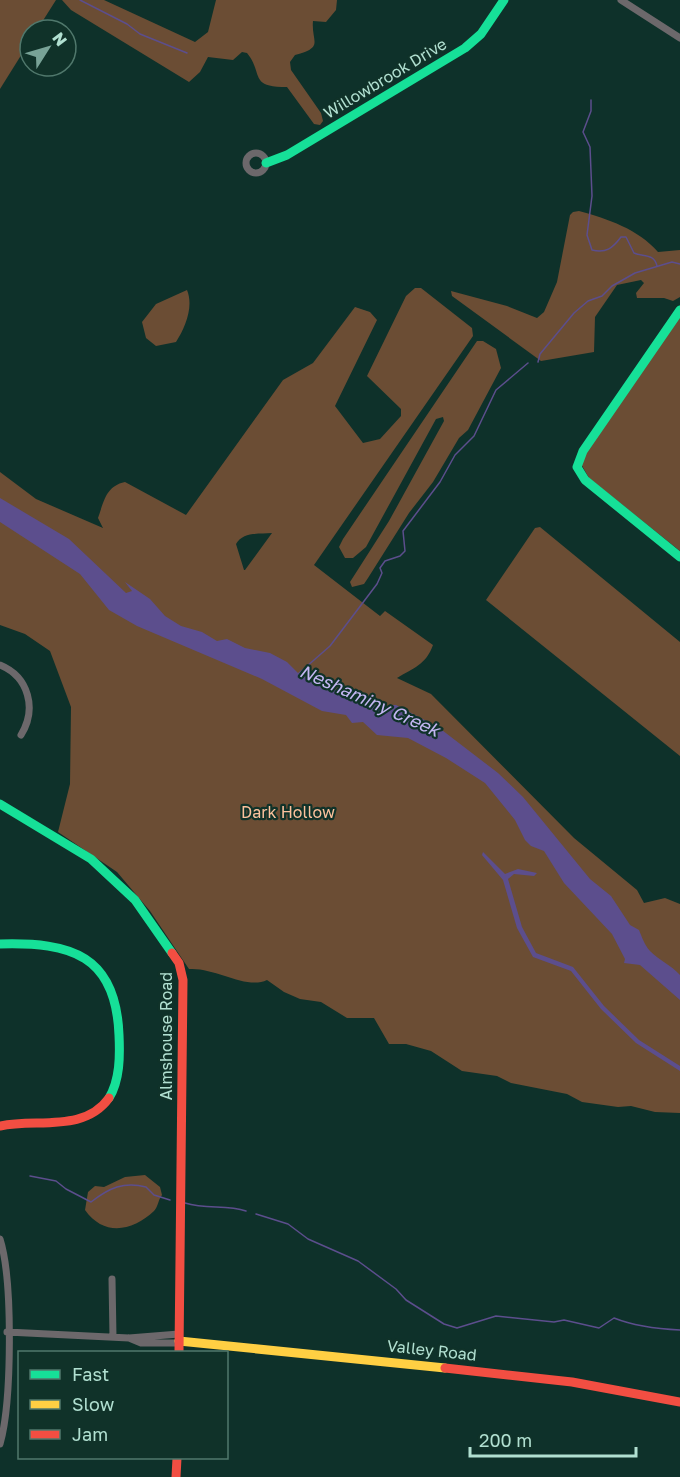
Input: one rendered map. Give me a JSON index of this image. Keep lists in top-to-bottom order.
{
  "streets": {
    "street": ["Willowbrook Drive", "Almshouse Road", "Valley Road"]
  },
  "crossings": [
    ["Almshouse Road", "Valley Road"]
  ],
  "water": ["Neshaminy Creek"],
  "parks": ["Dark Hollow"],
  "legend": ["Fast", "Slow", "Jam"],
  "scale_bar": "200 m",
  "north": "top right"
}
